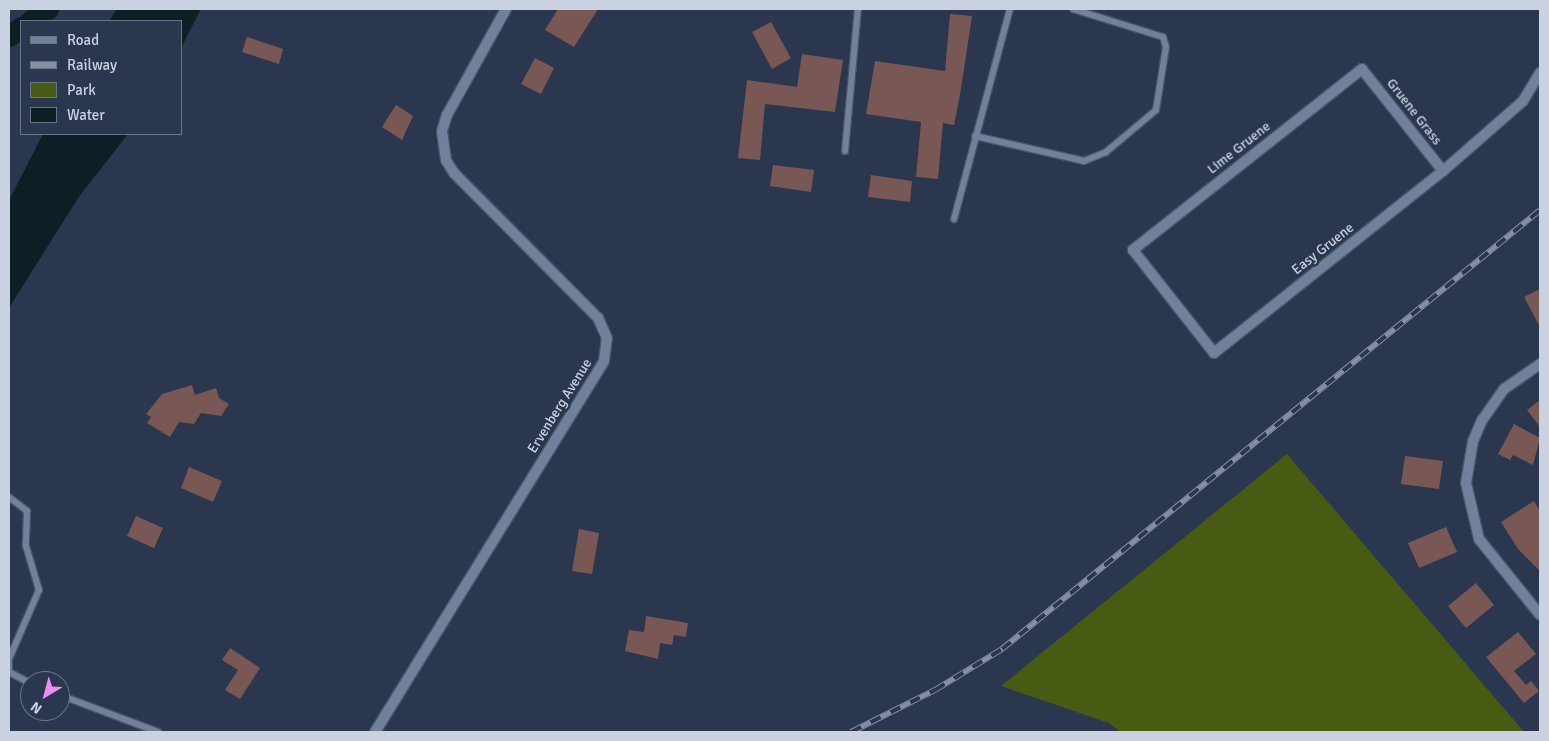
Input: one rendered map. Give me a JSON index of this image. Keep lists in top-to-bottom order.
{
  "streets": {
    "street": [
      "Gruene Grass",
      "Lime Gruene",
      "Easy Gruene",
      "Ervenberg Avenue"
    ]
  },
  "crossings": [
    ["Gruene Grass", "Lime Gruene"],
    ["Gruene Grass", "Easy Gruene"],
    ["Lime Gruene", "Easy Gruene"]
  ],
  "legend": [
    "Road",
    "Railway",
    "Park",
    "Water"
  ],
  "north": "bottom left"
}
